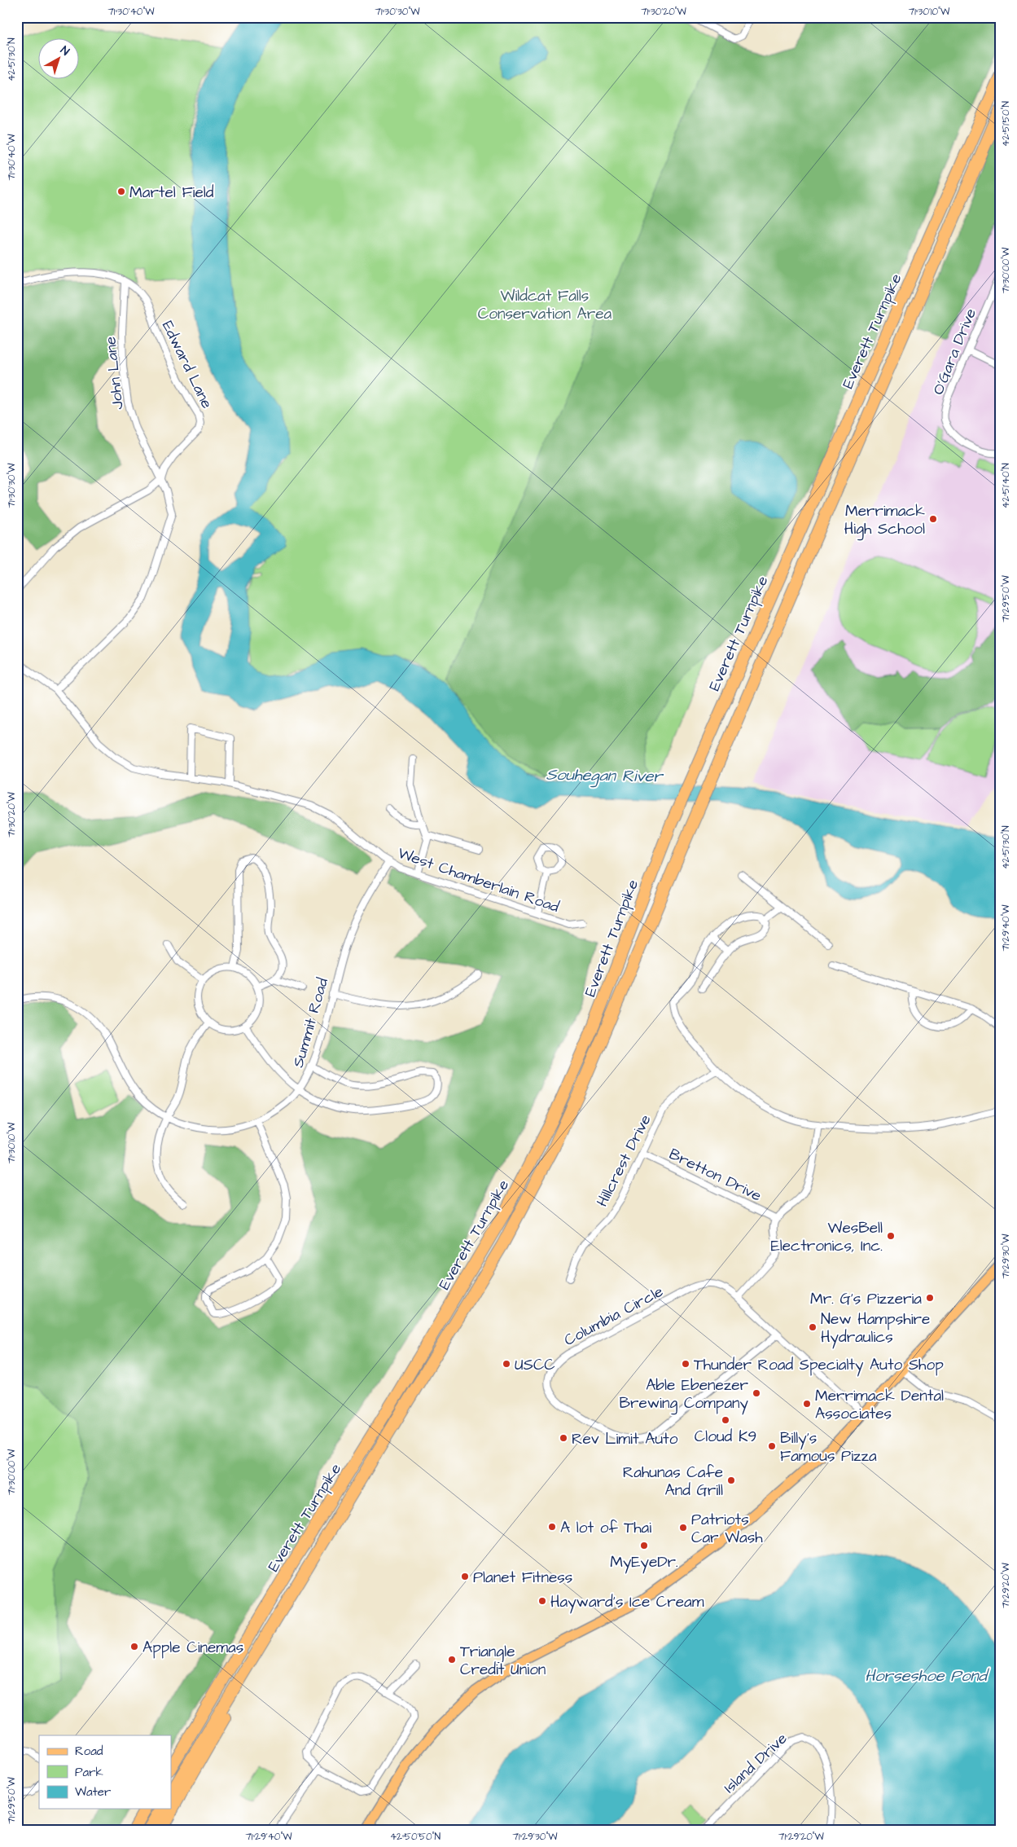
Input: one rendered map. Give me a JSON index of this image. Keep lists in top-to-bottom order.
{
  "streets": {
    "highway": ["Everett Turnpike"],
    "street": [
      "O'Gara Drive",
      "Edward Lane",
      "John Lane",
      "West Chamberlain Road",
      "Summit Road",
      "Hillcrest Drive",
      "Bretton Drive",
      "Columbia Circle",
      "Island Drive"
    ]
  },
  "crossings": [
    ["Edward Lane", "John Lane"],
    ["John Lane", "West Chamberlain Road"],
    ["West Chamberlain Road", "Summit Road"],
    ["Hillcrest Drive", "Bretton Drive"]
  ],
  "water": ["Souhegan River", "Horseshoe Pond"],
  "parks": ["Wildcat Falls Conservation Area"],
  "places": [
    "Martel Field",
    "Merrimack High School",
    "WesBell Electronics, Inc.",
    "Mr. G's Pizzeria",
    "New Hampshire Hydraulics",
    "USCC",
    "Thunder Road Specialty Auto Shop",
    "Able Ebenezer Brewing Company",
    "Merrimack Dental Associates",
    "Cloud K9",
    "Rev Limit Auto",
    "Billy's Famous Pizza",
    "Rahunas Cafe And Grill",
    "A lot of Thai",
    "Patriots Car Wash",
    "MyEyeDr.",
    "Planet Fitness",
    "Hayward's Ice Cream",
    "Apple Cinemas",
    "Triangle Credit Union"
  ],
  "legend": ["Road", "Park", "Water"],
  "north": "top right",
  "coordinates": [
    "71°30'40\"W",
    "71°30'30\"W",
    "71°30'20\"W",
    "71°30'10\"W",
    "42°51'30\"N",
    "42°51'50\"N",
    "71°30'00\"W",
    "42°51'40\"N",
    "71°29'50\"W",
    "71°29'40\"W",
    "71°29'30\"W",
    "71°29'20\"W",
    "42°50'50\"N"
  ]
}
